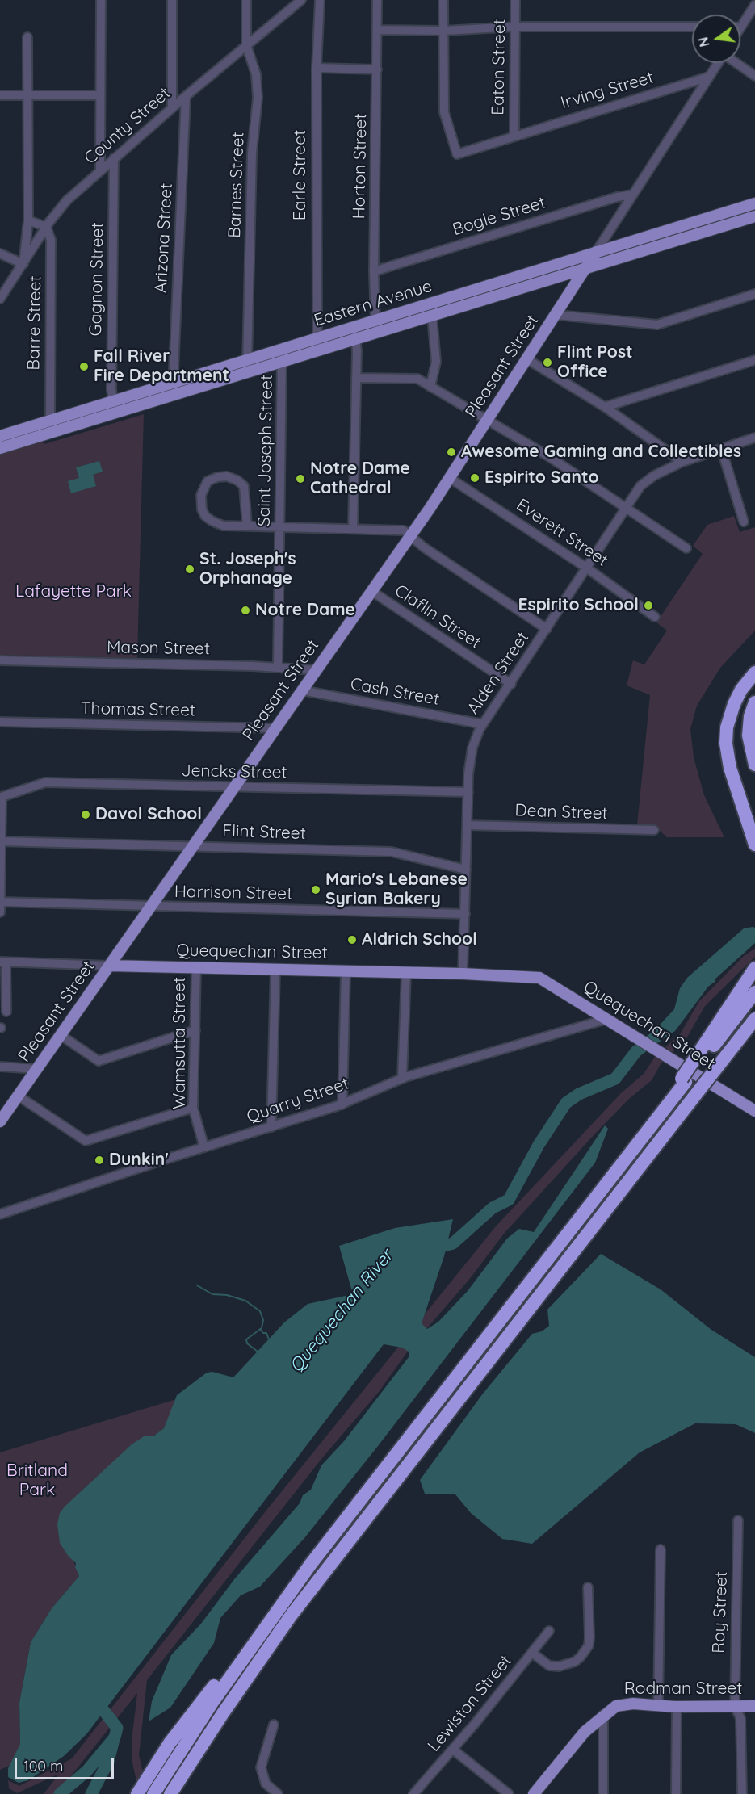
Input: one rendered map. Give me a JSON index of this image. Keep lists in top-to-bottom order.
{
  "streets": {
    "main road": [
      "Eastern Avenue",
      "Pleasant Street",
      "Quequechan Street",
      "Rodman Street"
    ],
    "street": [
      "Eaton Street",
      "Irving Street",
      "County Street",
      "Horton Street",
      "Earle Street",
      "Barnes Street",
      "Bogle Street",
      "Arizona Street",
      "Gagnon Street",
      "Barre Street",
      "Saint Joseph Street",
      "Everett Street",
      "Claflin Street",
      "Mason Street",
      "Alden Street",
      "Cash Street",
      "Thomas Street",
      "Jencks Street",
      "Dean Street",
      "Flint Street",
      "Harrison Street",
      "Wamsutta Street",
      "Quarry Street",
      "Roy Street",
      "Lewiston Street"
    ]
  },
  "crossings": [
    ["Eaton Street", "Irving Street"],
    ["Irving Street", "Pleasant Street"],
    ["County Street", "Barnes Street"],
    ["County Street", "Arizona Street"],
    ["County Street", "Gagnon Street"],
    ["County Street", "Barre Street"],
    ["Horton Street", "Bogle Street"],
    ["Horton Street", "Eastern Avenue"],
    ["Earle Street", "Eastern Avenue"],
    ["Barnes Street", "Eastern Avenue"],
    ["Bogle Street", "Pleasant Street"],
    ["Arizona Street", "Eastern Avenue"],
    ["Gagnon Street", "Eastern Avenue"],
    ["Eastern Avenue", "Barre Street"],
    ["Eastern Avenue", "Pleasant Street"],
    ["Eastern Avenue", "Saint Joseph Street"],
    ["Pleasant Street", "Everett Street"],
    ["Pleasant Street", "Claflin Street"],
    ["Pleasant Street", "Mason Street"],
    ["Pleasant Street", "Cash Street"],
    ["Pleasant Street", "Thomas Street"],
    ["Pleasant Street", "Jencks Street"],
    ["Pleasant Street", "Flint Street"],
    ["Pleasant Street", "Harrison Street"],
    ["Pleasant Street", "Quequechan Street"],
    ["Saint Joseph Street", "Mason Street"],
    ["Everett Street", "Alden Street"],
    ["Claflin Street", "Alden Street"],
    ["Alden Street", "Cash Street"],
    ["Alden Street", "Jencks Street"],
    ["Alden Street", "Dean Street"],
    ["Alden Street", "Flint Street"],
    ["Alden Street", "Harrison Street"],
    ["Alden Street", "Quequechan Street"],
    ["Jencks Street", "Flint Street"],
    ["Quequechan Street", "Wamsutta Street"],
    ["Quequechan Street", "Quarry Street"],
    ["Wamsutta Street", "Quarry Street"],
    ["Roy Street", "Rodman Street"]
  ],
  "water": ["Quequechan River"],
  "parks": ["Lafayette Park", "Britland Park"],
  "places": [
    "Flint Post Office",
    "Fall River Fire Department",
    "Awesome Gaming and Collectibles",
    "Espirito Santo",
    "Notre Dame Cathedral",
    "St. Joseph's Orphanage",
    "Espirito School",
    "Notre Dame",
    "Davol School",
    "Mario's Lebanese Syrian Bakery",
    "Aldrich School",
    "Dunkin'"
  ],
  "scale_bar": "100 m",
  "north": "left"
}
